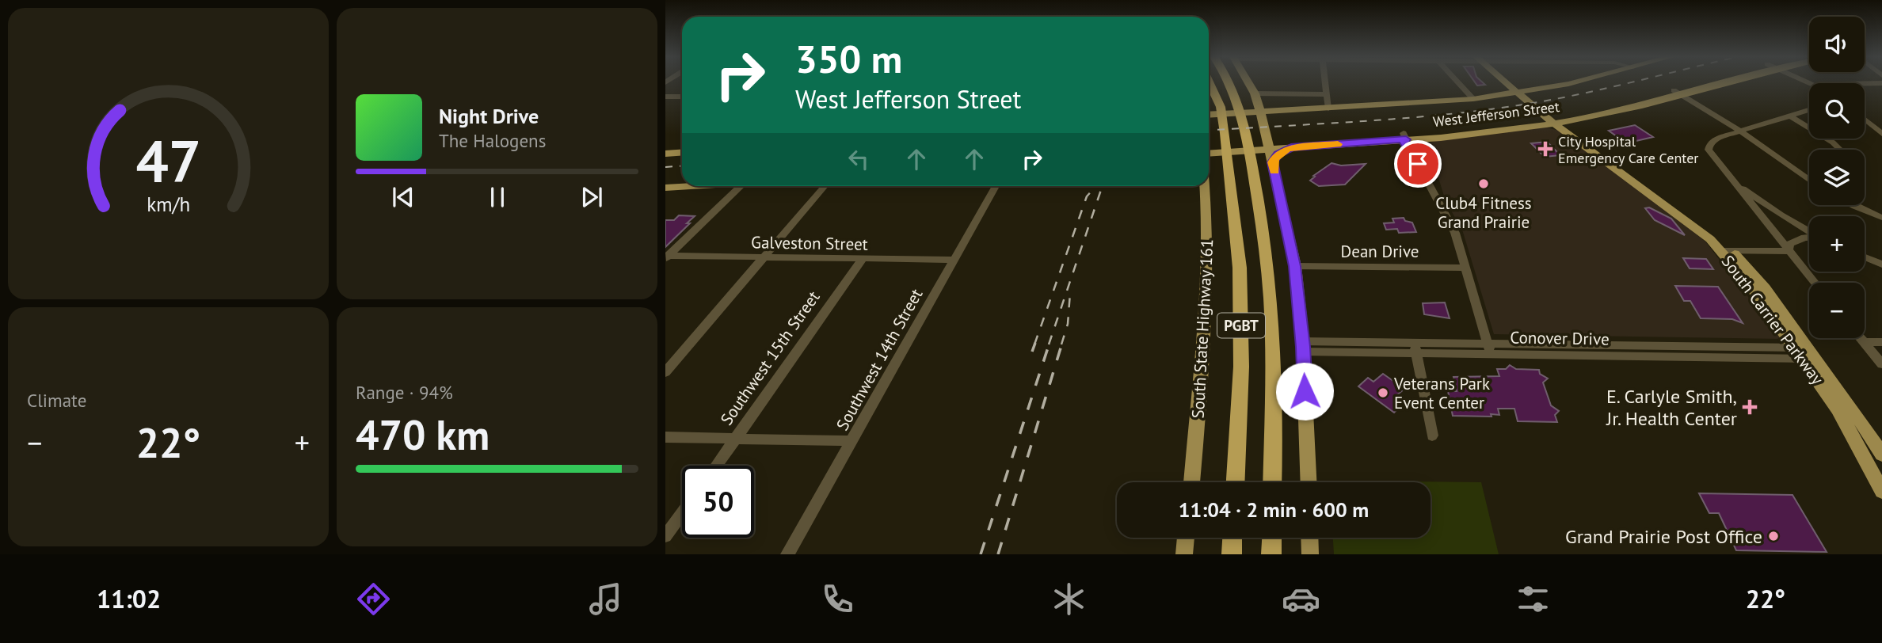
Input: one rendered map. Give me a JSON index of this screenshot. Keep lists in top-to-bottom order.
{
  "streets": {
    "highway": ["PGBT"],
    "main road": ["West Jefferson Street", "South Carrier Parkway", "South State Highway 161"],
    "street": [
      "Galveston Street",
      "Dean Drive",
      "Conover Drive",
      "Southwest 15th Street",
      "Southwest 14th Street"
    ]
  },
  "crossings": [
    ["West Jefferson Street", "South Carrier Parkway"],
    ["Galveston Street", "Southwest 15th Street"],
    ["Galveston Street", "Southwest 14th Street"],
    ["South Carrier Parkway", "Conover Drive"]
  ],
  "places": {
    "health": ["City Hospital Emergency Care Center", "E. Carlyle Smith, Jr. Health Center"],
    "other": ["Club4 Fitness Grand Prairie", "Veterans Park Event Center", "Grand Prairie Post Office"]
  },
  "page": {
    "map_buttons": ["+", "−"],
    "turn": ["350 m", "West Jefferson Street"],
    "song": ["Night Drive", "The Halogens"],
    "tile": [
      "Climate",
      ["Range · 94%", "470 km"]
    ],
    "heat": ["−", "22°", "+"],
    "limit": "50",
    "trip": "11:04 · 2 min · 600 m",
    "tabs": ["11:02", "22°"],
    "gauge": ["47", "km/h"]
  }
}
